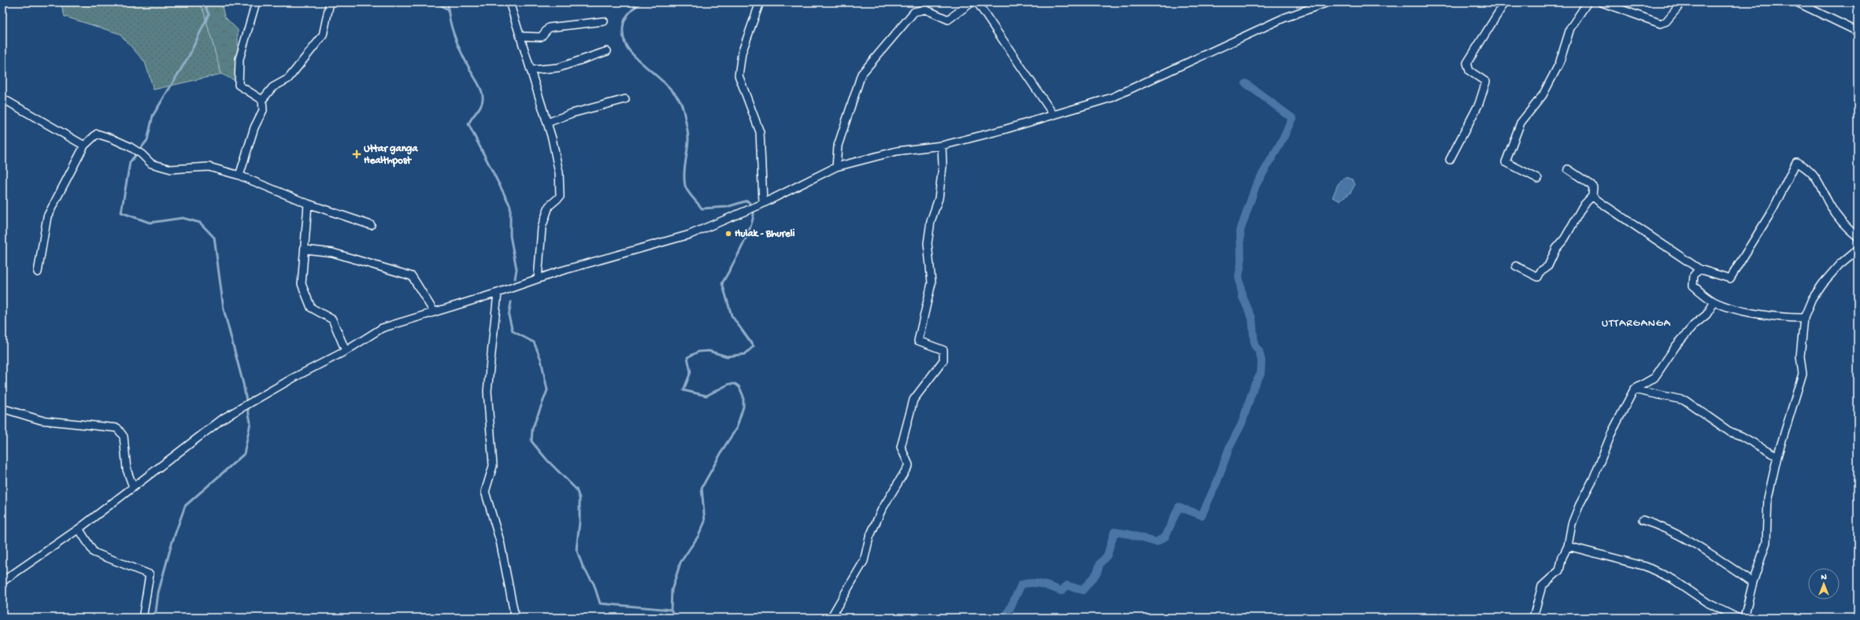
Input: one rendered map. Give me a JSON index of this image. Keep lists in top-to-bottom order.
{
  "districts": ["UTTARGANGA"],
  "places": {
    "health": ["Uttar ganga Healthpost"],
    "other": ["Hulak - Bhureli"]
  },
  "north": "top"
}
